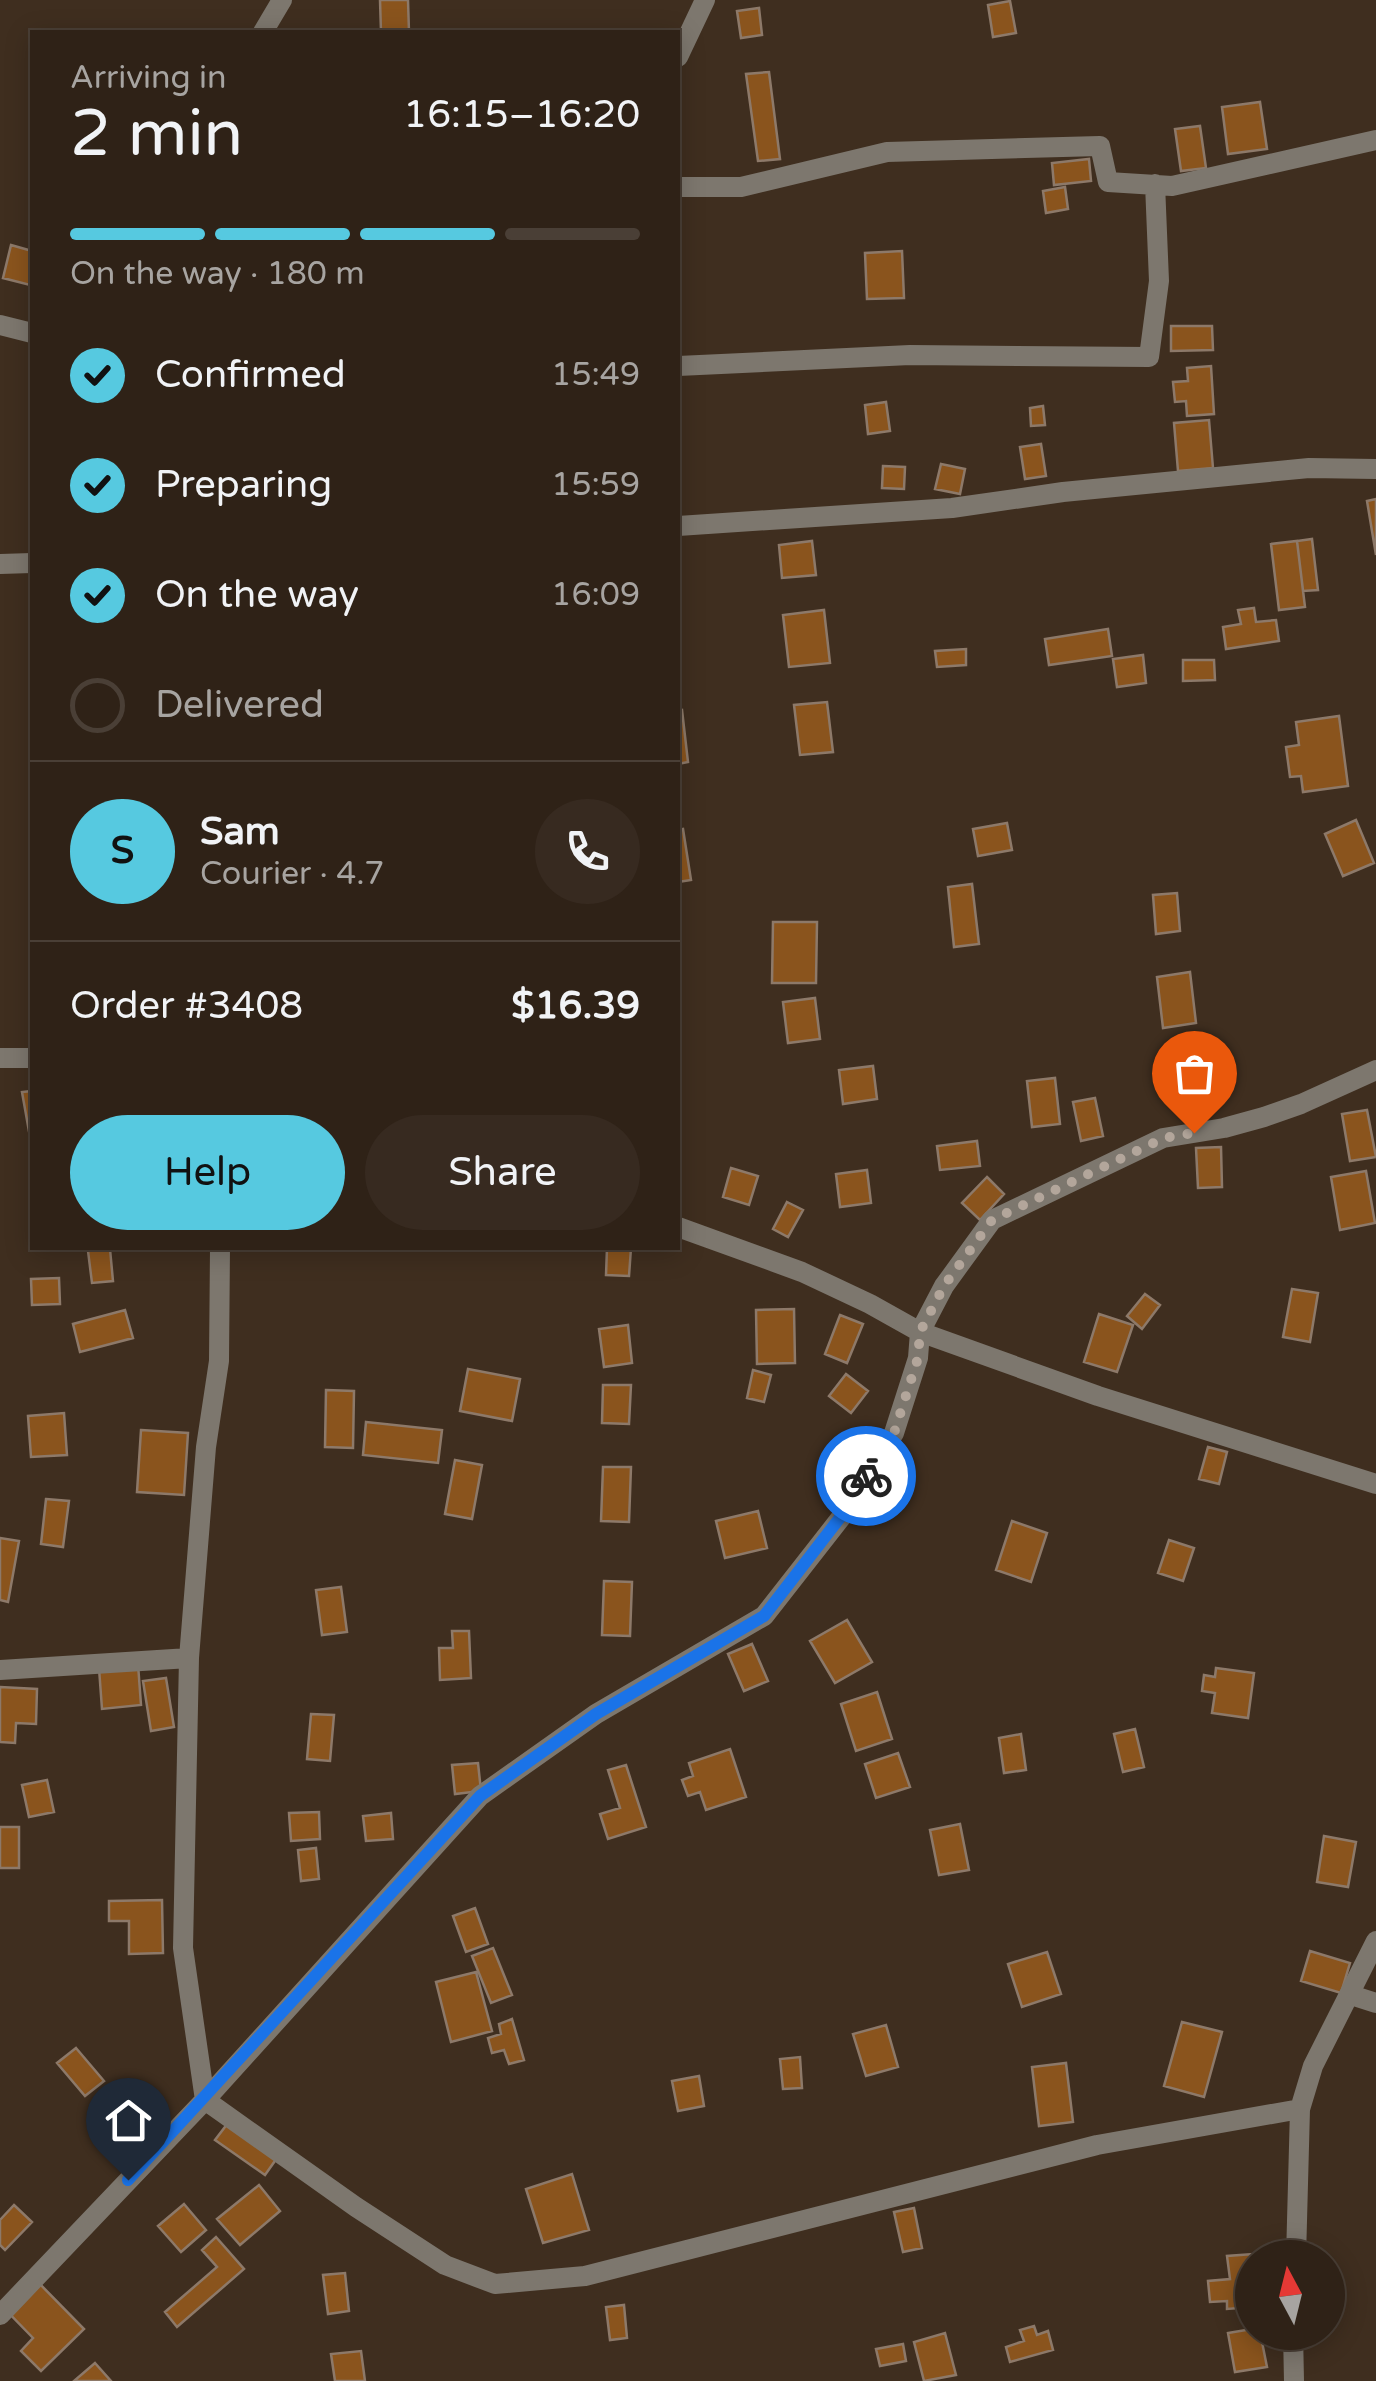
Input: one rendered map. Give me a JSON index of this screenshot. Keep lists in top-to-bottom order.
{
  "north": "top",
  "page": {
    "heading": ["2 min", "Arriving in", "16:15–16:20"],
    "panel": [
      "Sam",
      "Courier · 4.7",
      "Order #3408",
      "$16.39"
    ],
    "bar": "On the way · 180 m",
    "list": [
      ["Confirmed", "15:49"],
      ["Preparing", "15:59"],
      ["On the way", "16:09"],
      "Delivered"
    ],
    "round": "S",
    "buttons": ["Help", "Share"]
  }
}
